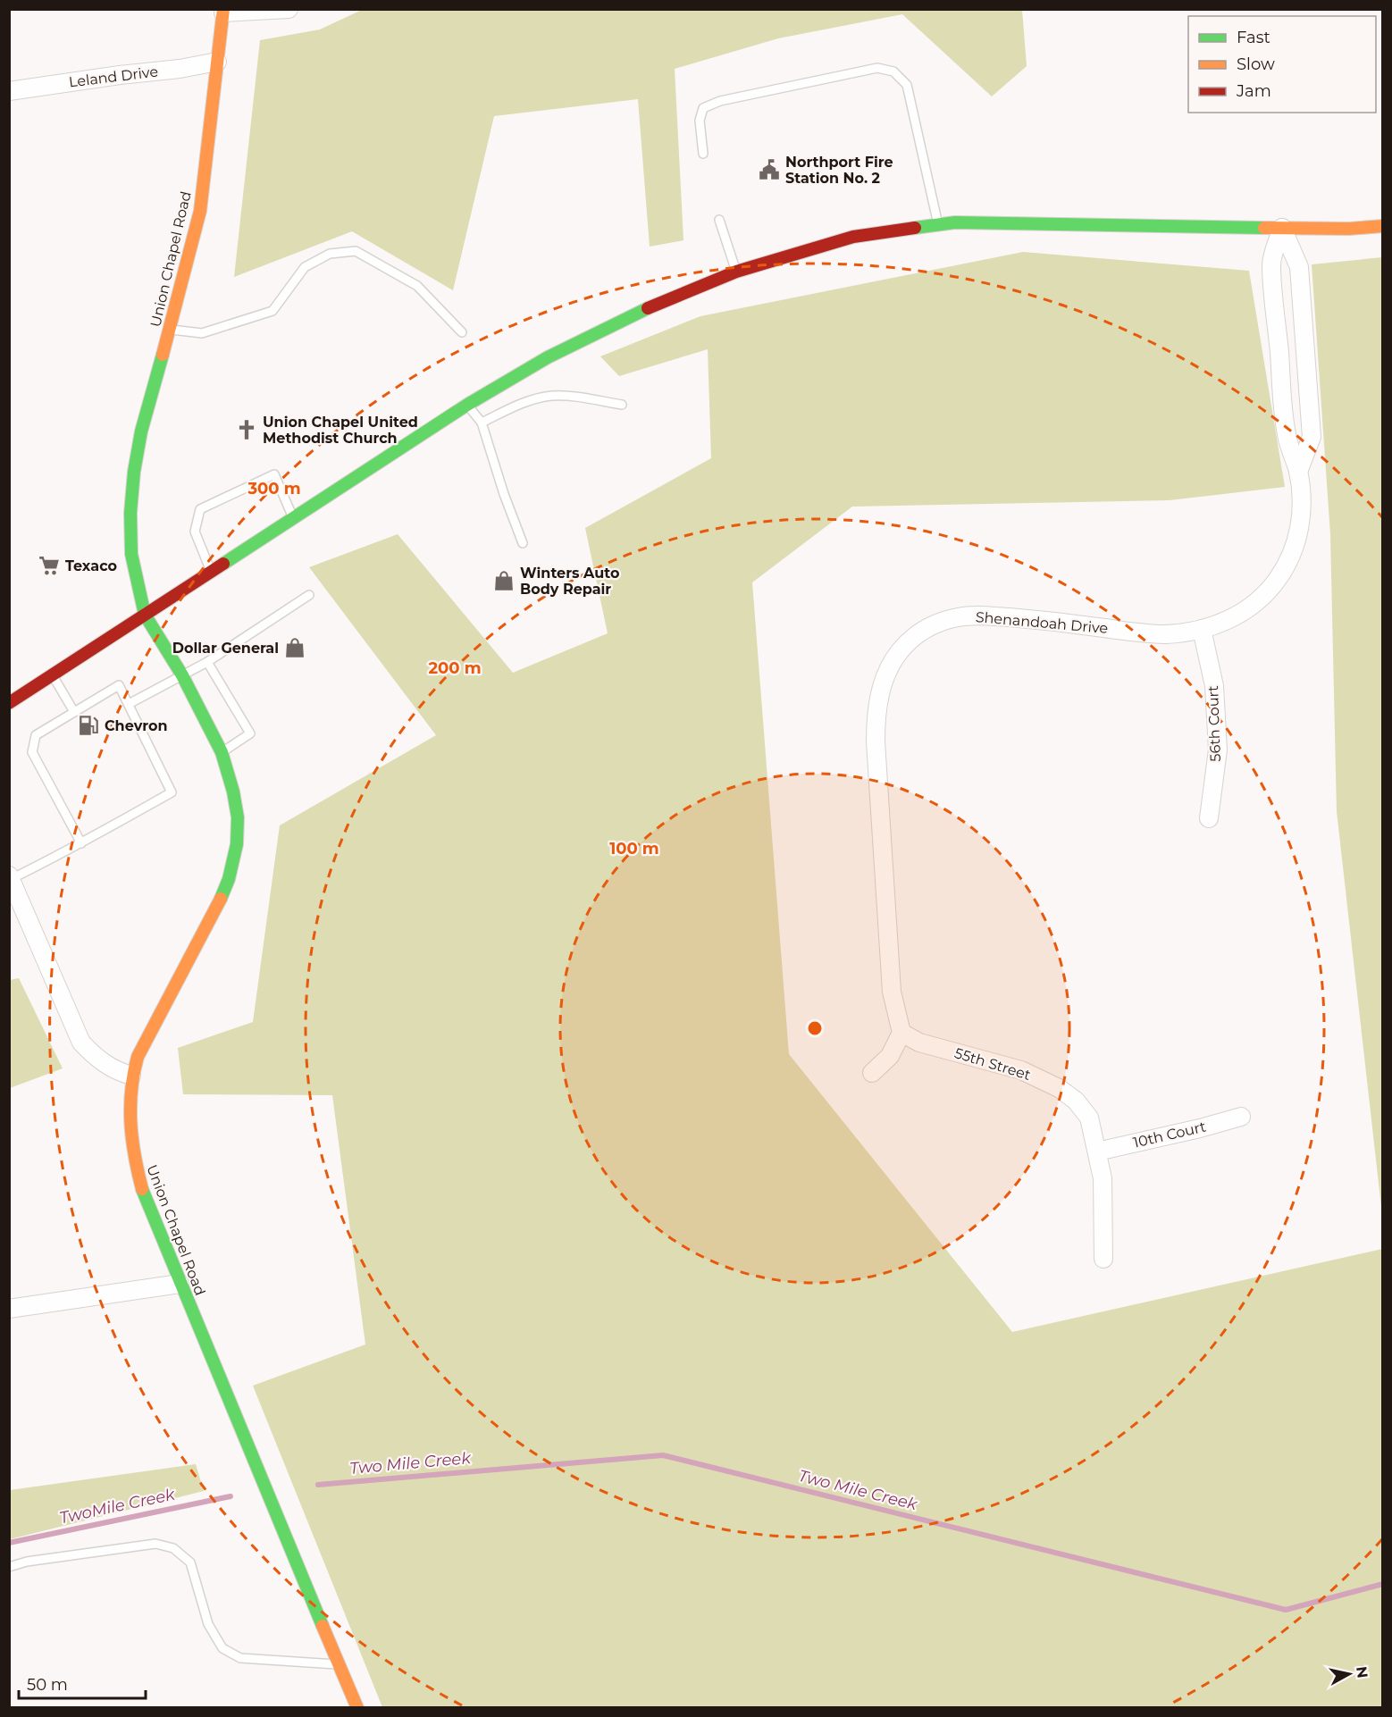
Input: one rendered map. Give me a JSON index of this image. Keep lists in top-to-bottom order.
{
  "streets": {
    "street": [
      "Leland Drive",
      "Union Chapel Road",
      "Shenandoah Drive",
      "56th Court",
      "55th Street",
      "10th Court"
    ]
  },
  "crossings": [
    ["Leland Drive", "Union Chapel Road"],
    ["Shenandoah Drive", "56th Court"],
    ["Shenandoah Drive", "55th Street"],
    ["55th Street", "10th Court"]
  ],
  "water": ["Two Mile Creek", "TwoMile Creek"],
  "places": {
    "public building": ["Northport Fire Station No. 2"],
    "church": ["Union Chapel United Methodist Church"],
    "supermarket": ["Texaco"],
    "shop": ["Winters Auto Body Repair", "Dollar General"],
    "fuel station": ["Chevron"]
  },
  "legend": ["Fast", "Slow", "Jam"],
  "scale_bar": "50 m",
  "north": "right",
  "rings": ["300 m", "200 m", "100 m"]
}
